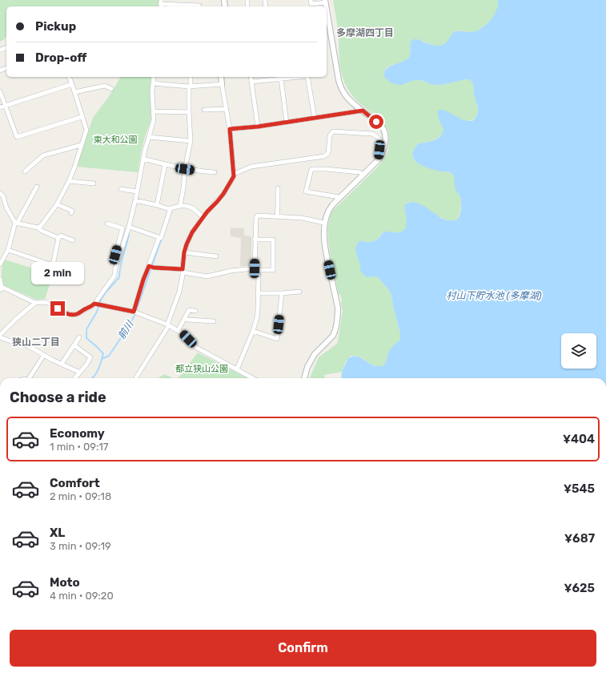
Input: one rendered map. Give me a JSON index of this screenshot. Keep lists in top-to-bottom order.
{
  "districts": ["多摩湖四丁目", "狭山二丁目"],
  "water": ["村山下貯水池 (多摩湖)", "前川"],
  "parks": ["東大和公園", "都立狭山公園"],
  "page": {
    "banner": ["Pickup", "Drop-off"],
    "bubble": "2 min",
    "heading": "Choose a ride",
    "list": [
      {
        "name": "Economy",
        "note": "1 min · 09:17",
        "value": "¥404"
      },
      {
        "name": "Comfort",
        "note": "2 min · 09:18",
        "value": "¥545"
      },
      {
        "name": "XL",
        "note": "3 min · 09:19",
        "value": "¥687"
      },
      {
        "name": "Moto",
        "note": "4 min · 09:20",
        "value": "¥625"
      }
    ],
    "buttons": "Confirm"
  }
}
